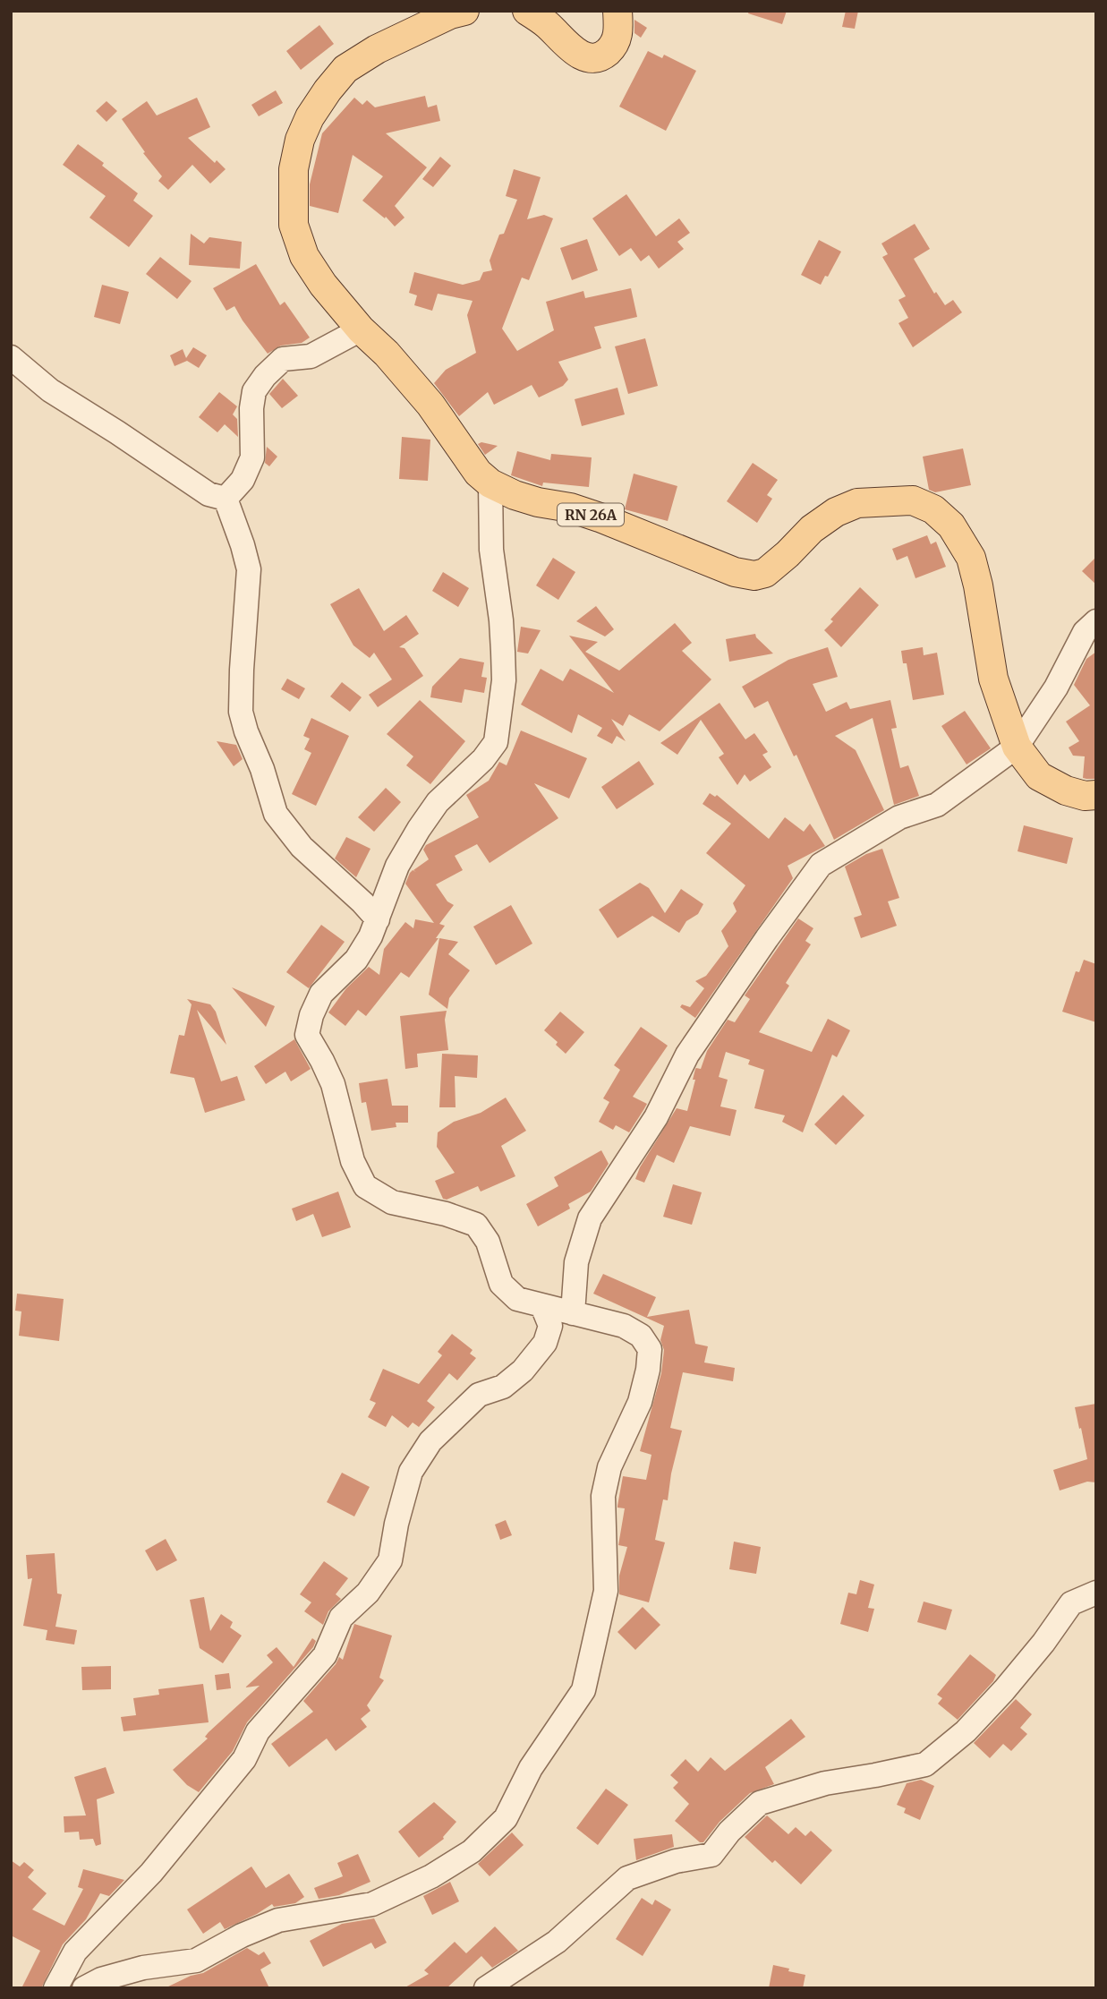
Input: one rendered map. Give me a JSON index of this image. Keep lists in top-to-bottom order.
{
  "streets": {
    "main road": ["RN 26A"]
  }
}
